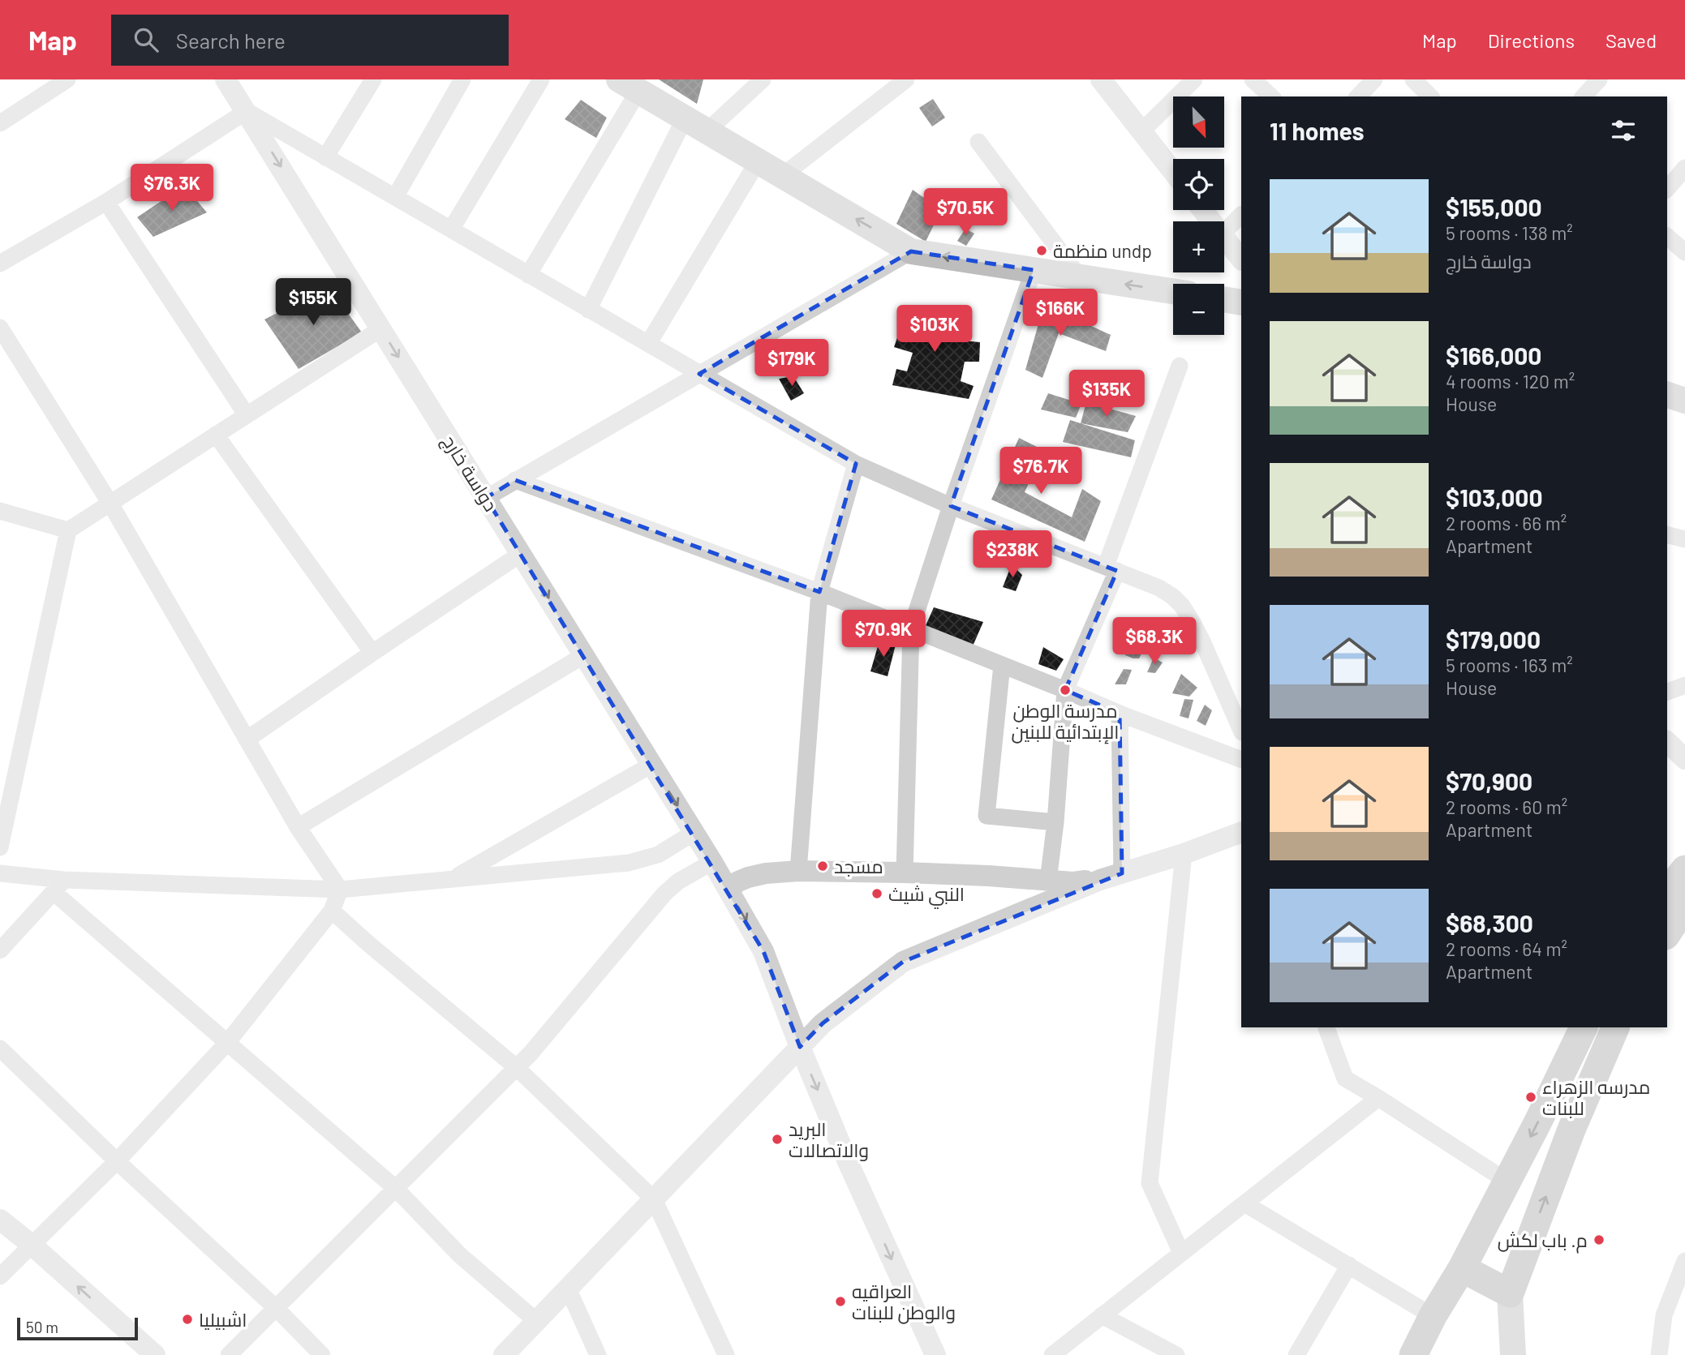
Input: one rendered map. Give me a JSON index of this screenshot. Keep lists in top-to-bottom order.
{
  "streets": {
    "street": ["دواسة خارج"]
  },
  "places": [
    "منظمة undp",
    "مدرسة الوطن الإبتدائية للبنين",
    "مسجد",
    "النبي شيث",
    "مدرسه الزهراء للبنات",
    "البريد والاتصالات",
    "م. باب لكش",
    "العراقيه والوطن للبنات",
    "اشبيليا"
  ],
  "scale_bar": "50 m",
  "north": "bottom right",
  "page": {
    "header": "Map",
    "search": "Search here",
    "nav": ["Map", "Directions", "Saved"],
    "map_buttons": ["+", "−"],
    "heading": "11 homes",
    "price": [
      "$76.3K",
      "$70.5K",
      "$155K",
      "$166K",
      "$103K",
      "$179K",
      "$135K",
      "$76.7K",
      "$238K",
      "$70.9K",
      "$68.3K"
    ],
    "list": [
      {
        "name": "$155,000",
        "note": "5 rooms · 138 m² · دواسة خارج"
      },
      {
        "name": "$166,000",
        "note": "4 rooms · 120 m² · House"
      },
      {
        "name": "$103,000",
        "note": "2 rooms · 66 m² · Apartment"
      },
      {
        "name": "$179,000",
        "note": "5 rooms · 163 m² · House"
      },
      {
        "name": "$70,900",
        "note": "2 rooms · 60 m² · Apartment"
      },
      {
        "name": "$68,300",
        "note": "2 rooms · 64 m² · Apartment"
      }
    ],
    "scale": "50 m"
  }
}
